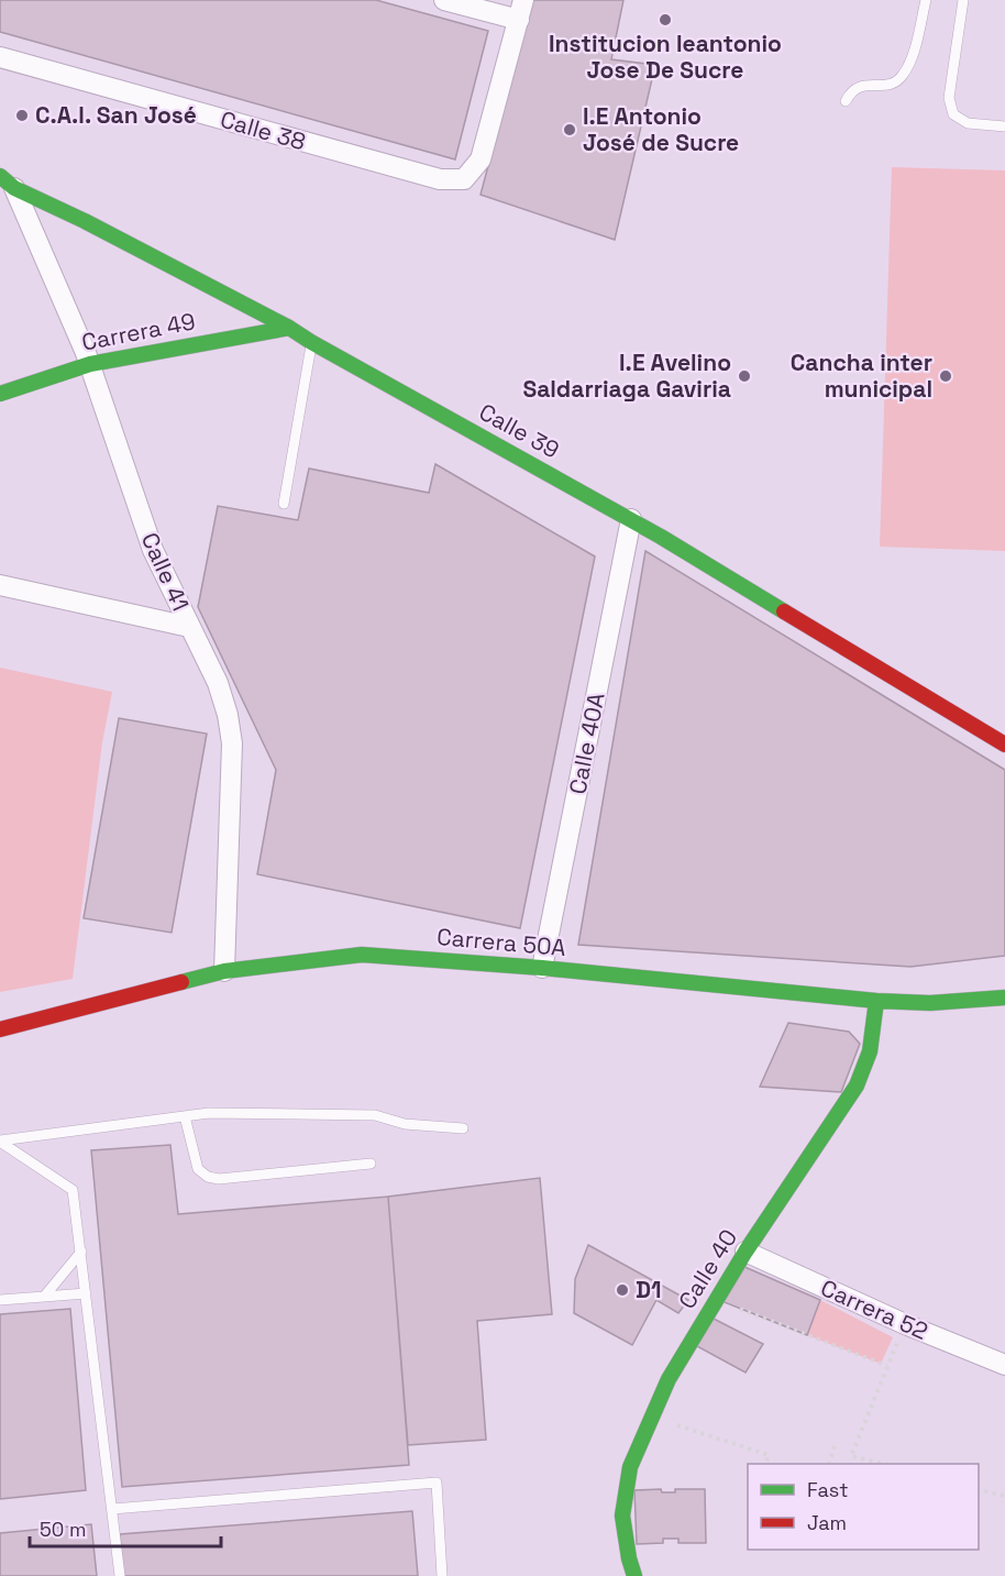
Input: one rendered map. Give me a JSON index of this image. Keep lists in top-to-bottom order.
{
  "streets": {
    "main road": [
      "Carrera 49",
      "Calle 39",
      "Carrera 50A",
      "Calle 40"
    ],
    "street": [
      "Calle 38",
      "Calle 41",
      "Calle 40A",
      "Carrera 52"
    ]
  },
  "crossings": [
    ["Carrera 49", "Calle 39"],
    ["Carrera 49", "Calle 41"],
    ["Calle 39", "Calle 41"],
    ["Calle 39", "Calle 40A"],
    ["Calle 41", "Carrera 50A"],
    ["Calle 40A", "Carrera 50A"],
    ["Carrera 50A", "Calle 40"],
    ["Calle 40", "Carrera 52"]
  ],
  "places": [
    "Institucion Ieantonio Jose De Sucre",
    "C.A.I. San José",
    "I.E Antonio José de Sucre",
    "I.E Avelino Saldarriaga Gaviria",
    "Cancha inter municipal",
    "D1"
  ],
  "legend": ["Fast", "Jam"],
  "scale_bar": "50 m"
}
